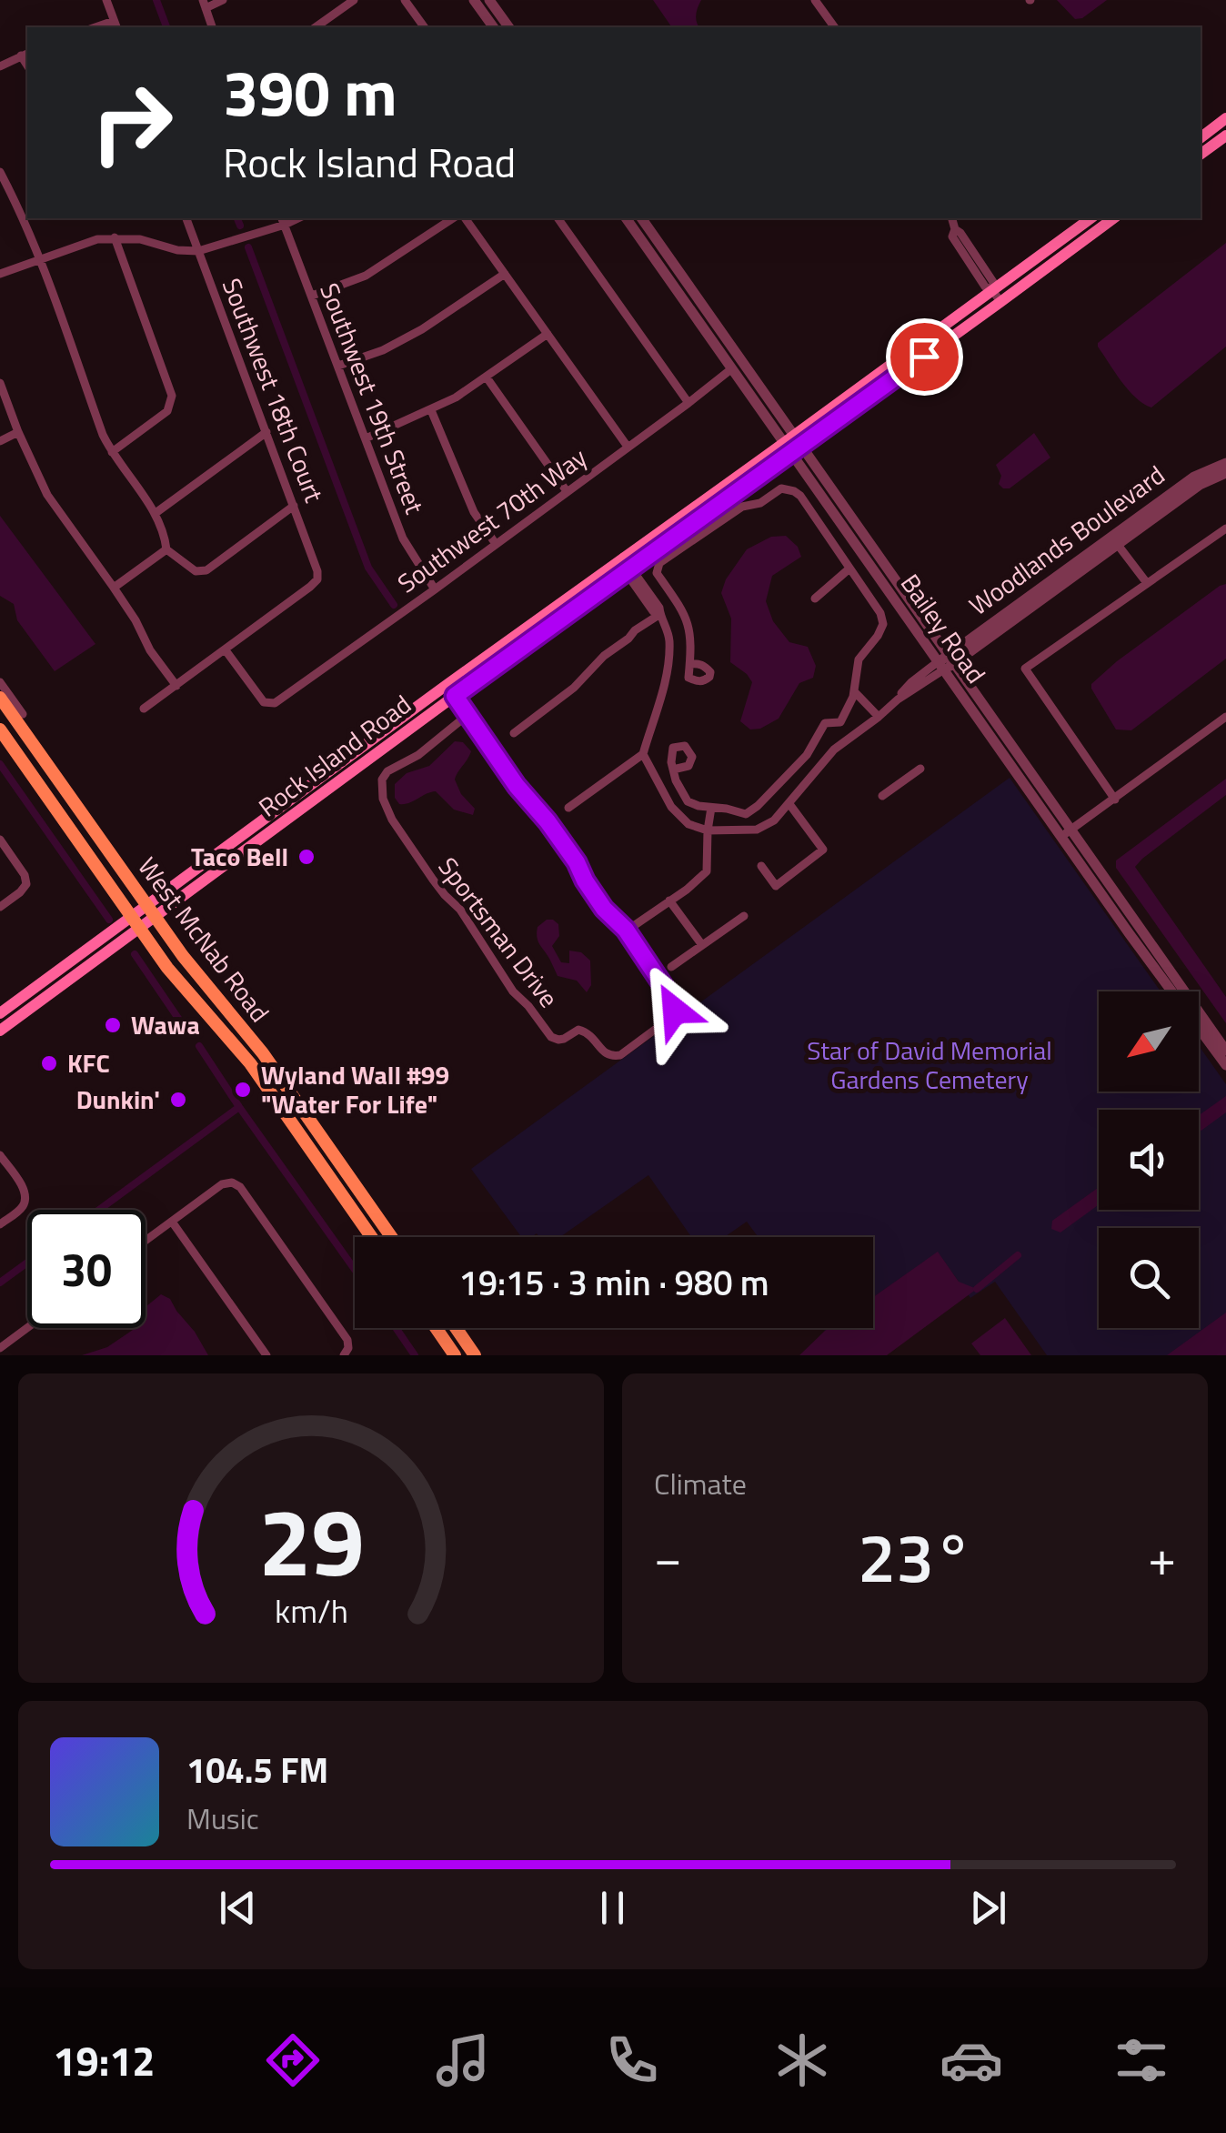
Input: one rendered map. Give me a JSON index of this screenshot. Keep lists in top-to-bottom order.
{
  "streets": {
    "main road": ["Rock Island Road", "West McNab Road"],
    "street": [
      "Southwest 18th Court",
      "Southwest 19th Street",
      "Southwest 70th Way",
      "Woodlands Boulevard",
      "Bailey Road",
      "Sportsman Drive"
    ]
  },
  "crossings": [
    ["Southwest 18th Court", "Southwest 70th Way"],
    ["Southwest 19th Street", "Southwest 70th Way"],
    ["Southwest 70th Way", "Bailey Road"],
    ["Woodlands Boulevard", "Bailey Road"],
    ["Bailey Road", "Rock Island Road"],
    ["Rock Island Road", "Sportsman Drive"],
    ["Rock Island Road", "West McNab Road"]
  ],
  "parks": ["Star of David Memorial Gardens Cemetery"],
  "places": [
    "Taco Bell",
    "Wawa",
    "KFC",
    "Wyland Wall #99 \"Water For Life\"",
    "Dunkin'"
  ],
  "north": "bottom left",
  "page": {
    "turn": ["390 m", "Rock Island Road"],
    "limit": "30",
    "trip": "19:15 · 3 min · 980 m",
    "tile": "Climate",
    "heat": ["−", "23°", "+"],
    "song": ["104.5 FM", "Music"],
    "tabs": "19:12",
    "gauge": ["29", "km/h"]
  }
}
